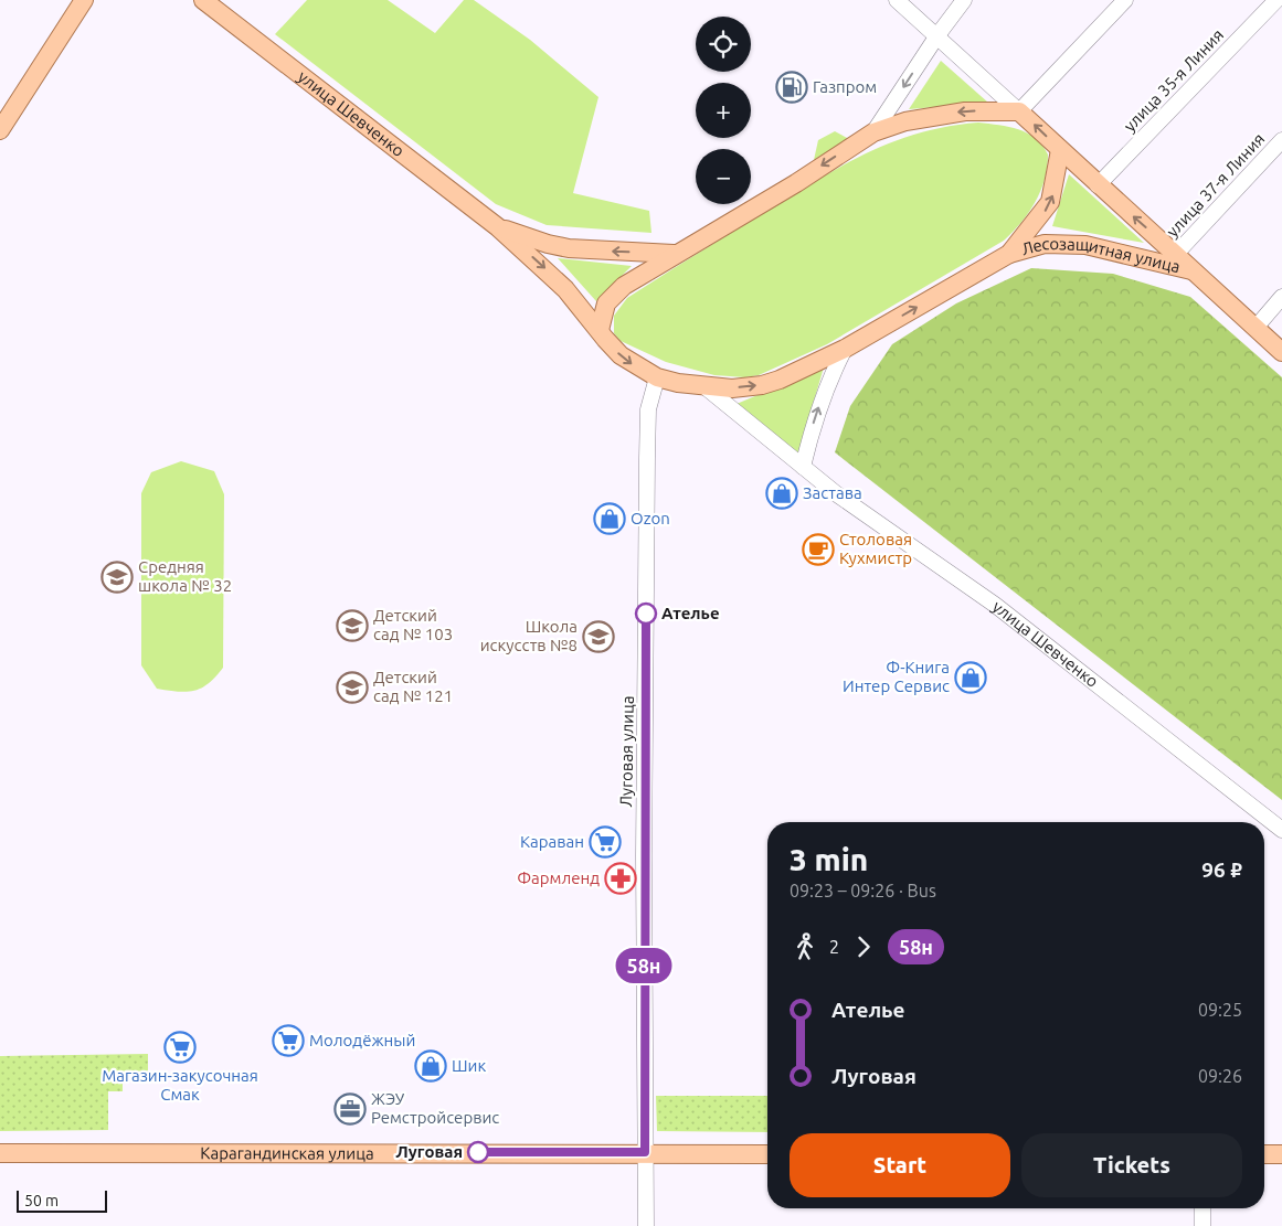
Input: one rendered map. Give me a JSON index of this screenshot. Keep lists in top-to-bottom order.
{
  "streets": {
    "main road": ["улица Шевченко", "Лесозащитная улица", "Карагандинская улица"],
    "street": ["улица 35-я Линия", "улица 37-я Линия", "Луговая улица"]
  },
  "crossings": [
    ["улица 35-я Линия", "Лесозащитная улица"],
    ["улица Шевченко", "Лесозащитная улица"],
    ["улица Шевченко", "Луговая улица"],
    ["улица 37-я Линия", "Лесозащитная улица"],
    ["Луговая улица", "Карагандинская улица"]
  ],
  "places": {
    "fuel station": ["Газпром"],
    "shop": [
      "Застава",
      "Ozon",
      "Ф-Книга Интер Сервис",
      "Шик"
    ],
    "cafe": ["Столовая Кухмистр"],
    "school or university": [
      "Средняя школа № 32",
      "Детский сад № 103",
      "Школа искусств №8",
      "Детский сад № 121"
    ],
    "other": ["Ателье", "Луговая"],
    "supermarket": ["Караван", "Молодёжный", "Магазин-закусочная Смак"],
    "pharmacy": ["Фармленд"],
    "office": ["ЖЭУ Ремстройсервис"]
  },
  "lines": ["bus line 58н"],
  "scale_bar": "50 m",
  "page": {
    "on_map": "58н",
    "map_buttons": ["+", "−"],
    "heading": ["3 min", "09:23 – 09:26 · Bus", "96 ₽"],
    "legs": ["2", "58н"],
    "list": [
      {
        "name": "Ателье",
        "value": "09:25"
      },
      {
        "name": "Луговая",
        "value": "09:26"
      }
    ],
    "buttons": ["Start", "Tickets"],
    "scale": "50 m"
  }
}
